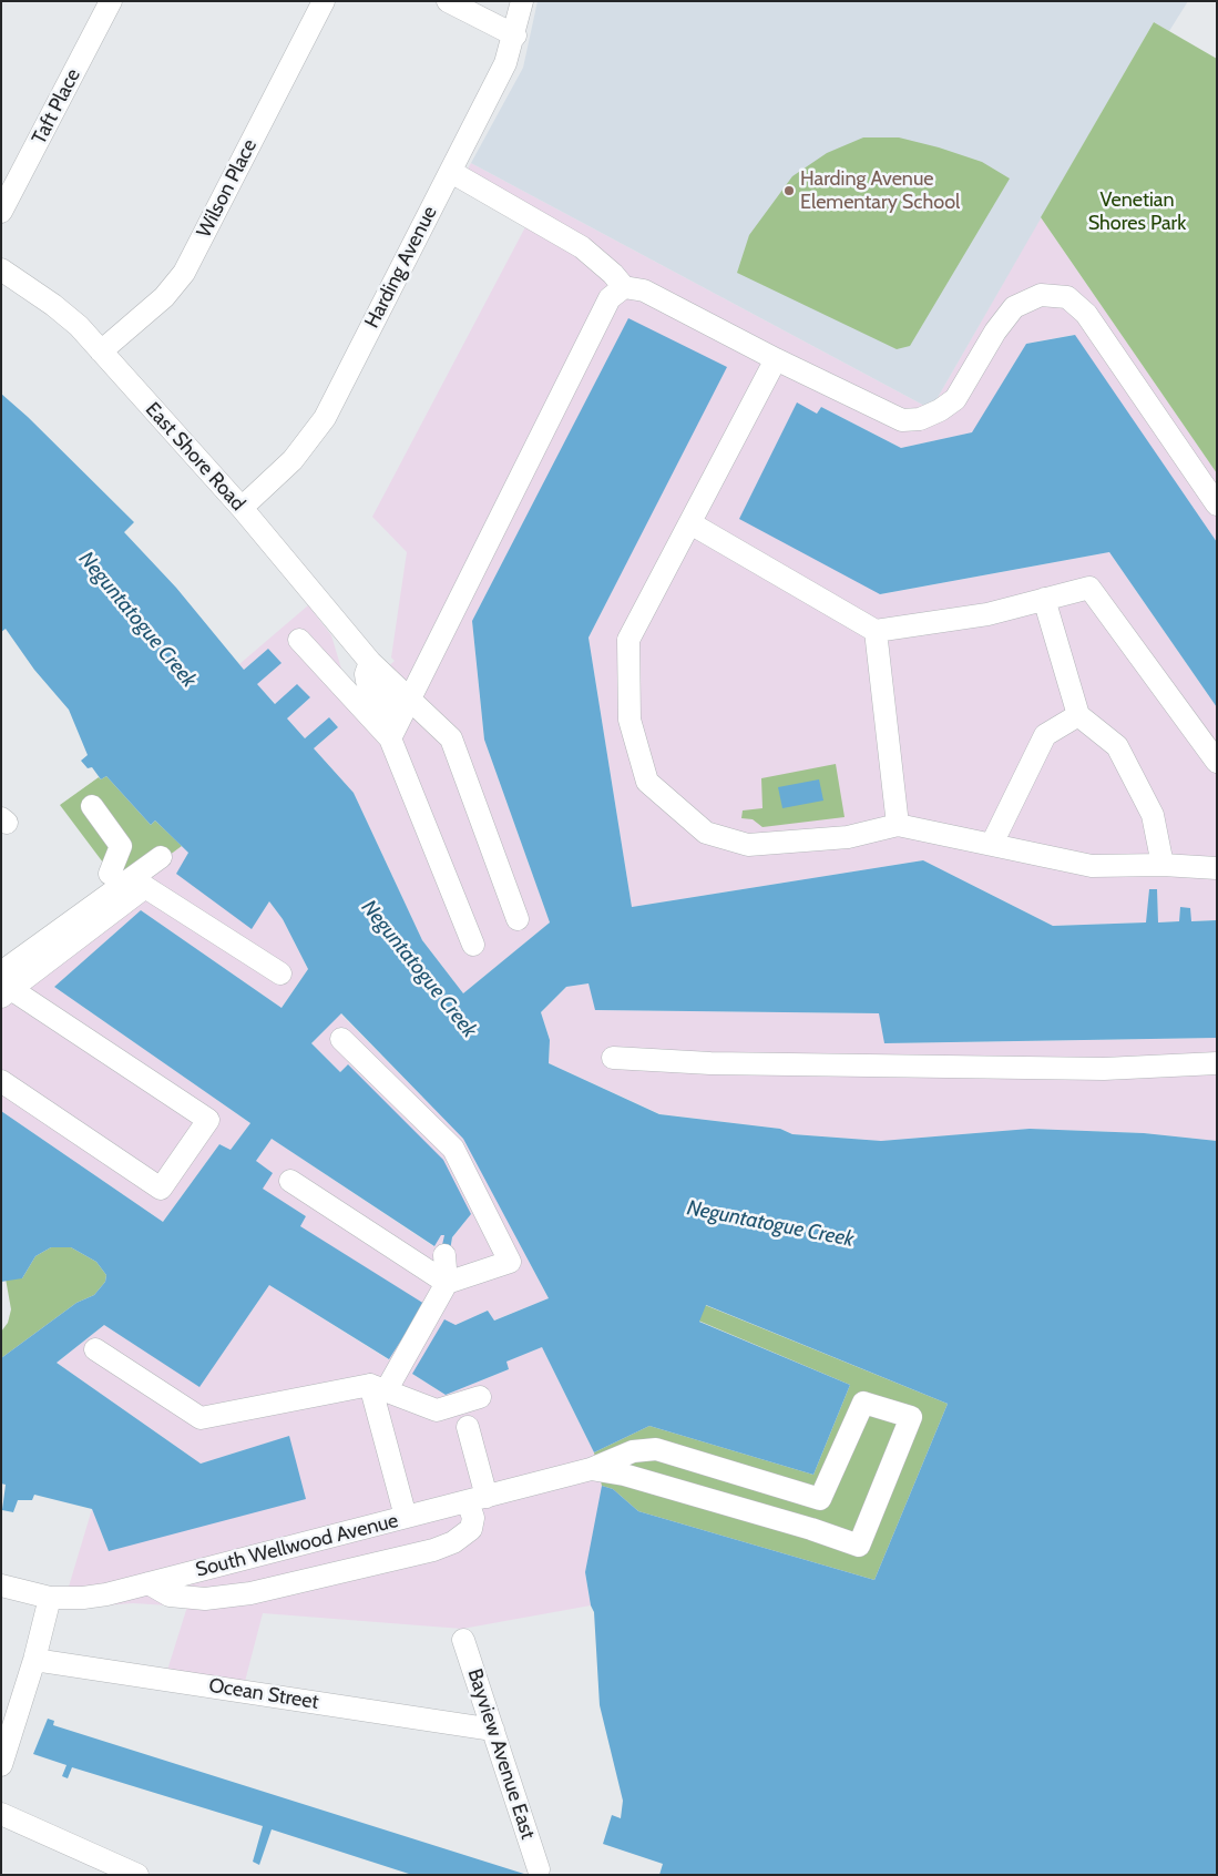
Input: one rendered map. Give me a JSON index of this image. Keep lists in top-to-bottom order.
{
  "streets": {
    "street": [
      "Taft Place",
      "Wilson Place",
      "Harding Avenue",
      "East Shore Road",
      "South Wellwood Avenue",
      "Ocean Street",
      "Bayview Avenue East"
    ]
  },
  "crossings": [
    ["Wilson Place", "East Shore Road"],
    ["Harding Avenue", "East Shore Road"],
    ["Ocean Street", "Bayview Avenue East"]
  ],
  "water": ["Neguntatogue Creek"],
  "parks": ["Venetian Shores Park"],
  "places": ["Harding Avenue Elementary School"]
}
